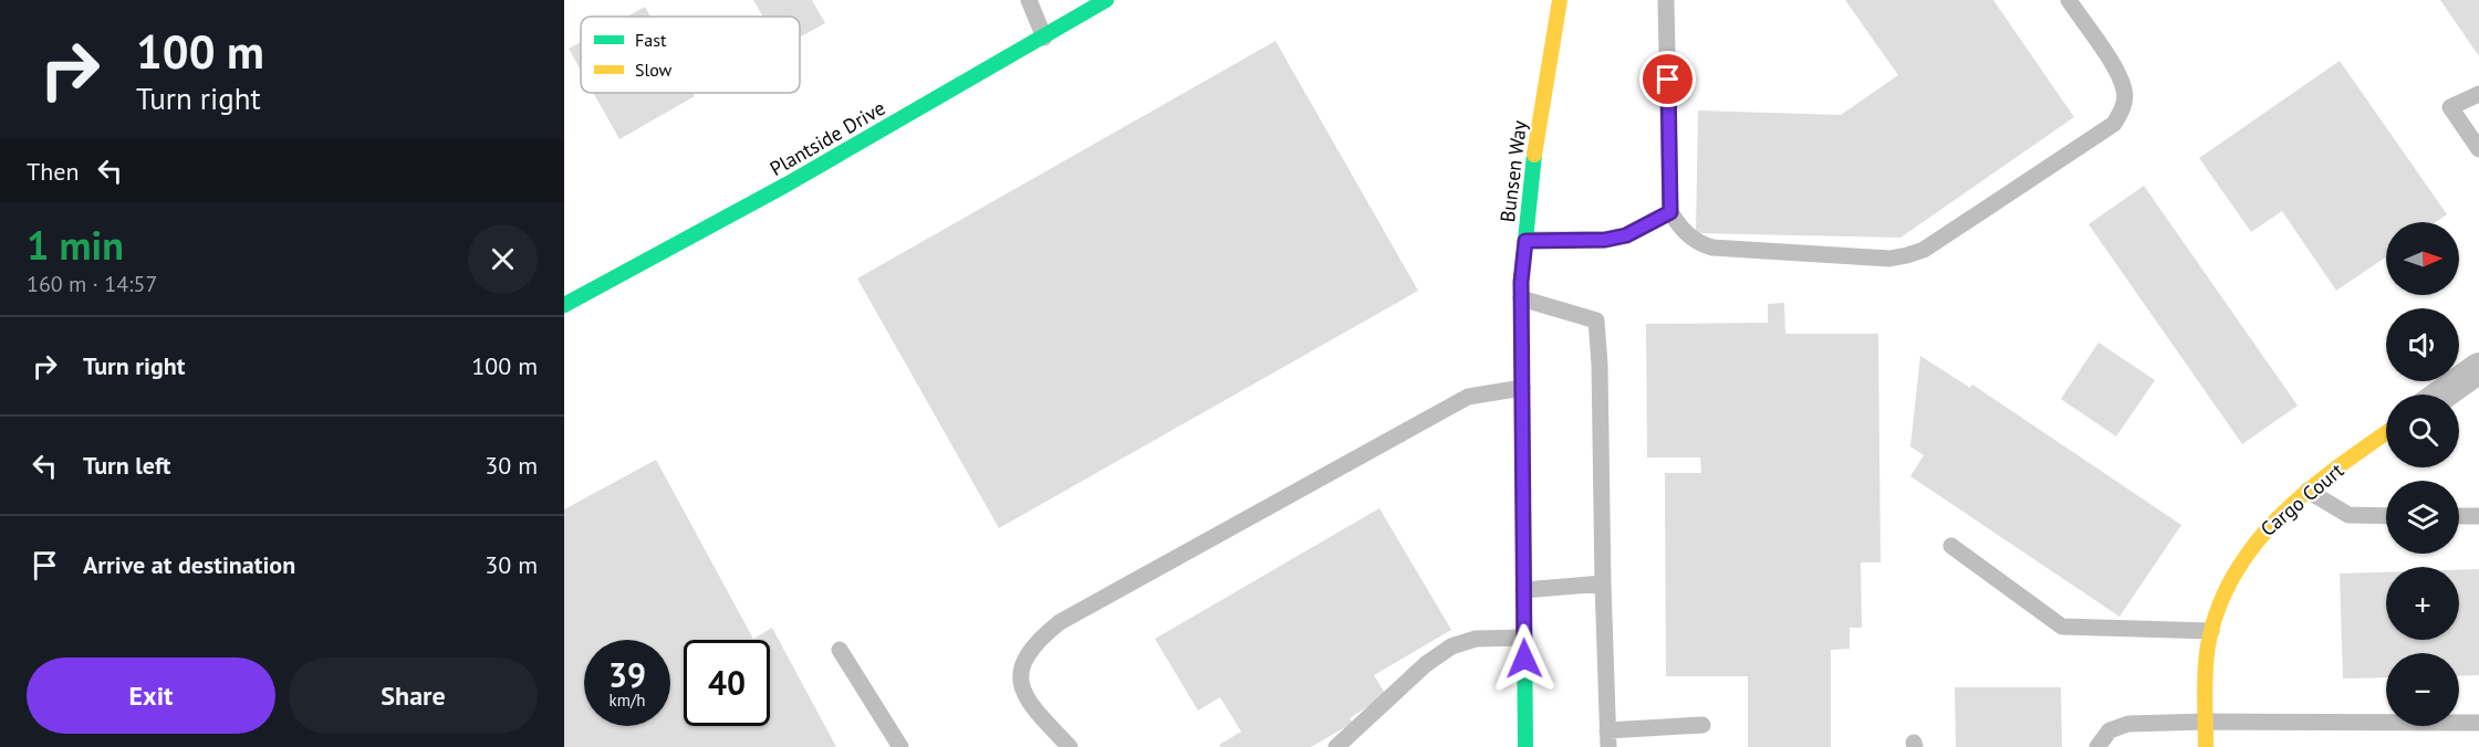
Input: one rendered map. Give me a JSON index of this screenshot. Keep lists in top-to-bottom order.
{
  "streets": {
    "street": ["Plantside Drive", "Bunsen Way", "Cargo Court"]
  },
  "legend": ["Fast", "Slow"],
  "north": "right",
  "page": {
    "turn": ["100 m", "Turn right"],
    "then": "Then",
    "heading": ["1 min", "160 m · 14:57"],
    "map_buttons": ["+", "−"],
    "list": [
      {
        "name": "Turn right",
        "value": "100 m"
      },
      {
        "name": "Turn left",
        "value": "30 m"
      },
      {
        "name": "Arrive at destination",
        "value": "30 m"
      }
    ],
    "speed": "39 km/h",
    "limit": "40",
    "buttons": ["Exit", "Share"]
  }
}
